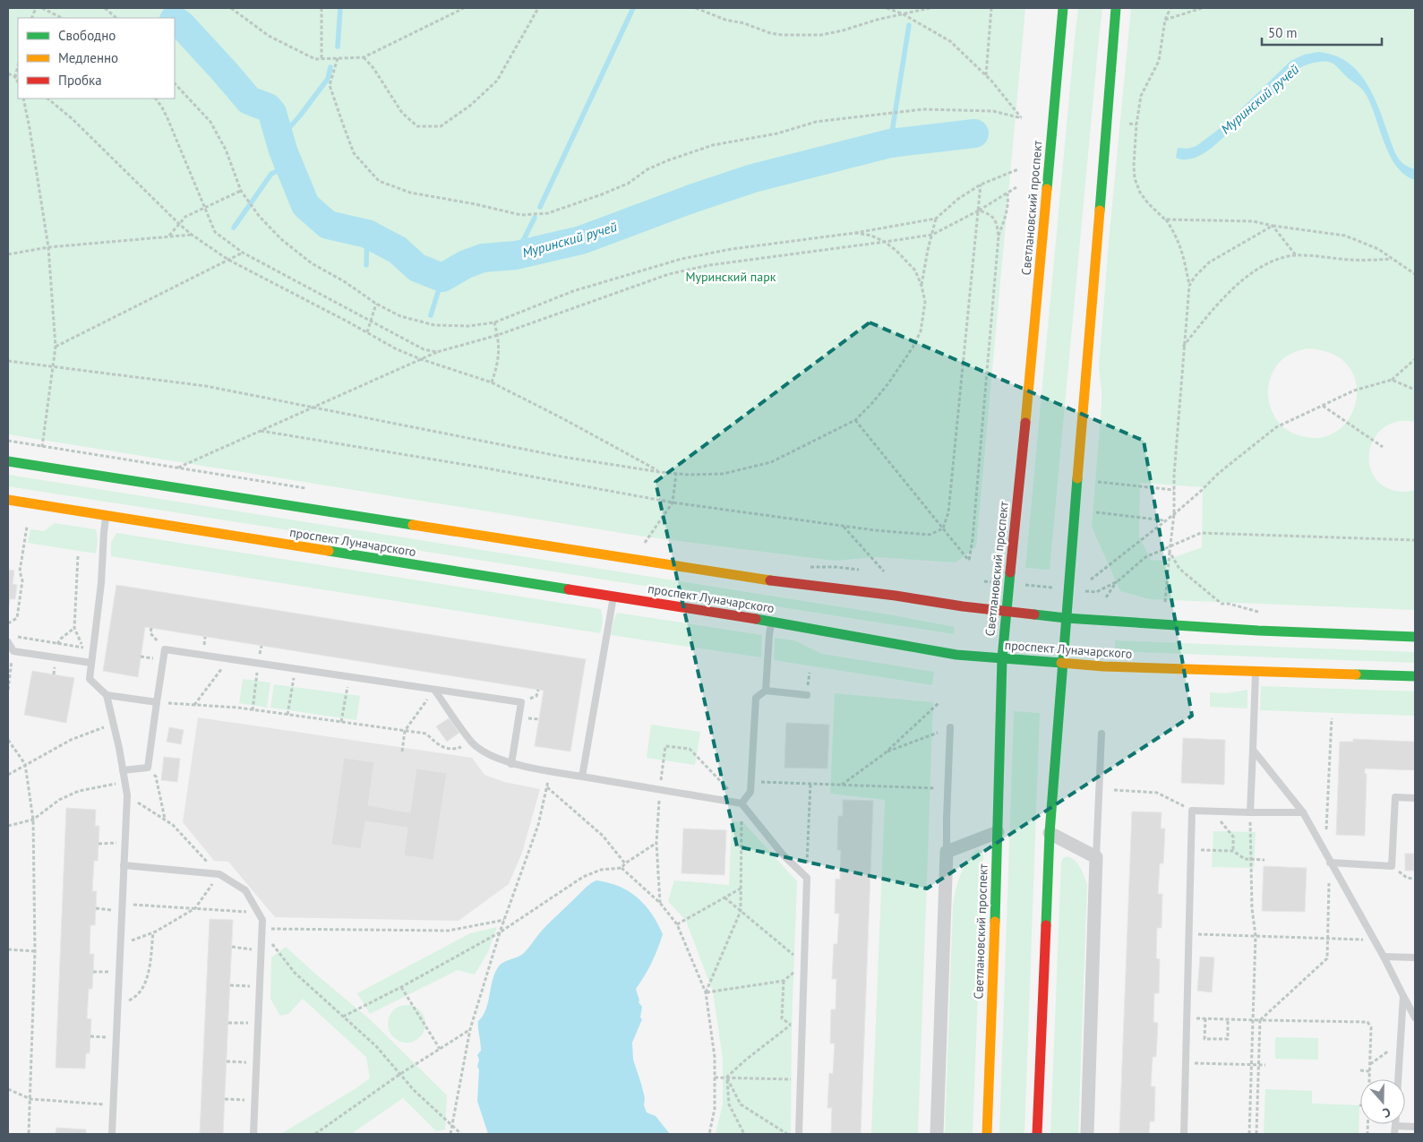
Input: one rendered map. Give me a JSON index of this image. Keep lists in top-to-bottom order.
{
  "streets": {
    "main road": ["Светлановский проспект", "проспект Луначарского"]
  },
  "crossings": [
    ["Светлановский проспект", "проспект Луначарского"]
  ],
  "water": ["Муринский ручей"],
  "parks": ["Муринский парк"],
  "legend": ["Свободно", "Медленно", "Пробка"],
  "scale_bar": "50 m",
  "north": "bottom"
}
